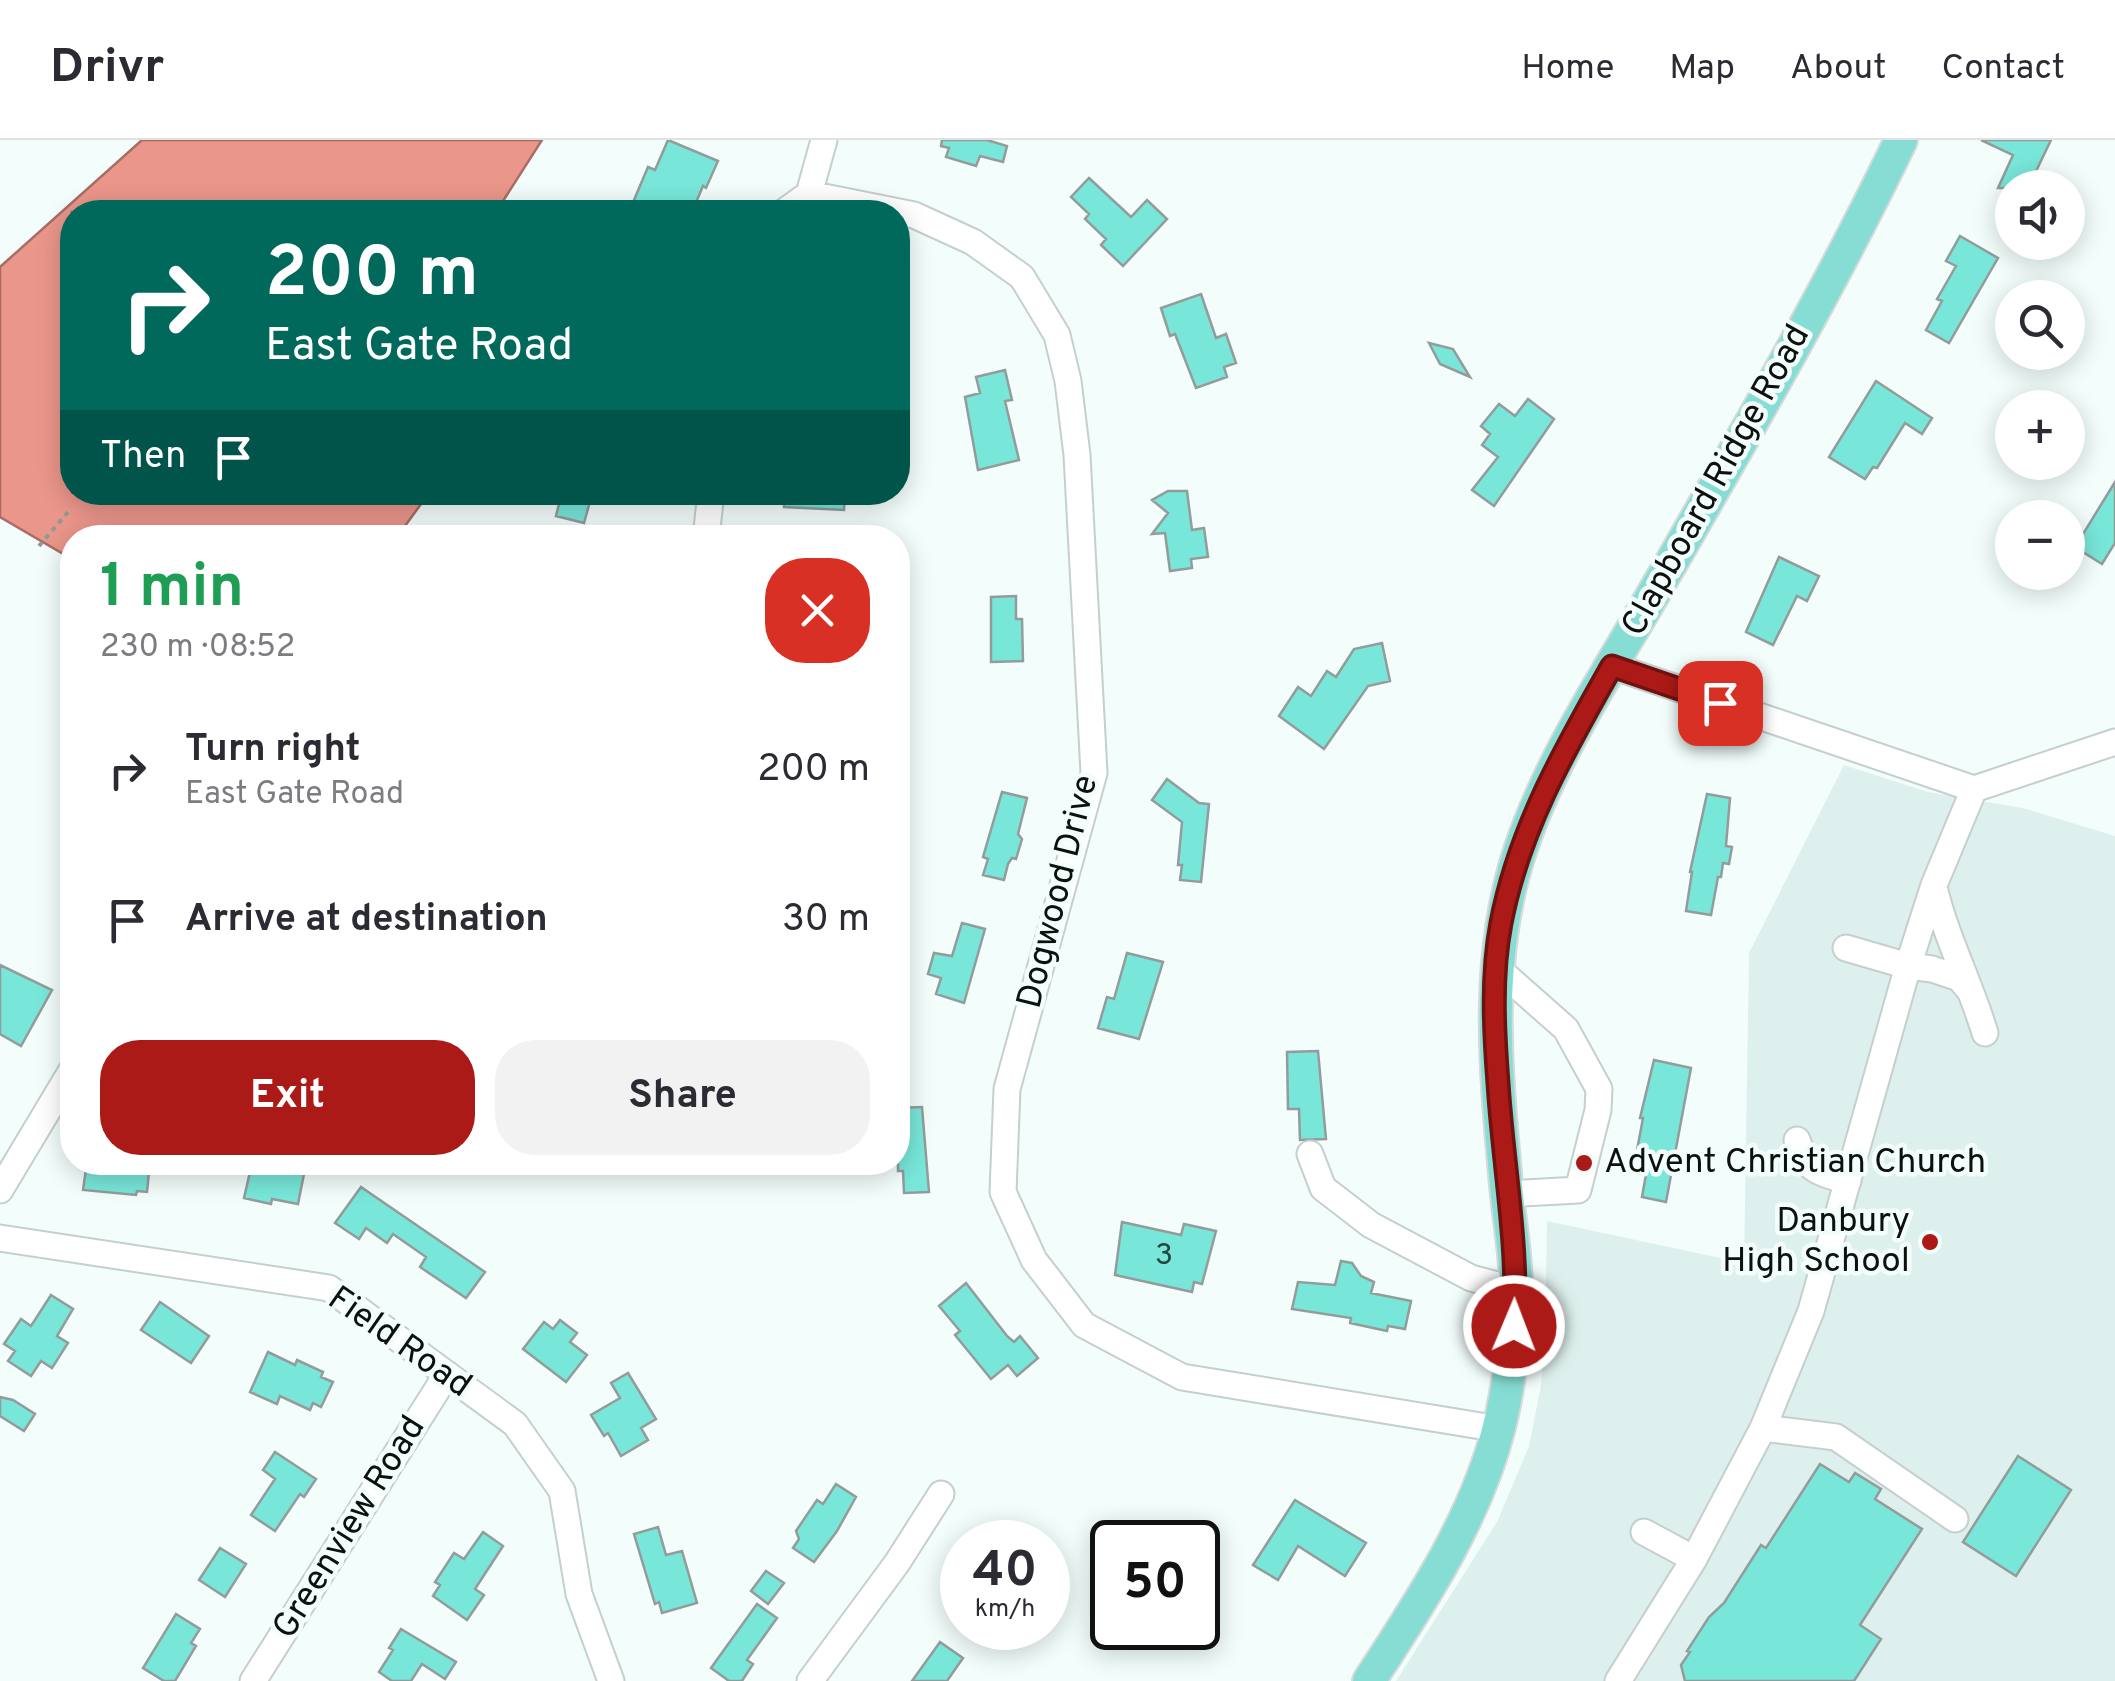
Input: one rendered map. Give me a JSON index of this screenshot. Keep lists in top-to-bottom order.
{
  "streets": {
    "main road": ["Clapboard Ridge Road"],
    "street": ["Dogwood Drive", "Field Road", "Greenview Road"]
  },
  "crossings": [
    ["Clapboard Ridge Road", "Dogwood Drive"],
    ["Field Road", "Greenview Road"]
  ],
  "places": ["Advent Christian Church", "Danbury High School"],
  "house_numbers": ["3"],
  "page": {
    "header": "Drivr",
    "nav": [
      "Home",
      "Map",
      "About",
      "Contact"
    ],
    "map_buttons": ["+", "−"],
    "turn": ["200 m", "East Gate Road"],
    "then": "Then",
    "heading": ["1 min", "230 m · 08:52"],
    "list": [
      {
        "name": "Turn right",
        "note": "East Gate Road",
        "value": "200 m"
      },
      {
        "name": "Arrive at destination",
        "value": "30 m"
      }
    ],
    "buttons": ["Exit", "Share"],
    "speed": "40 km/h",
    "limit": "50"
  }
}
